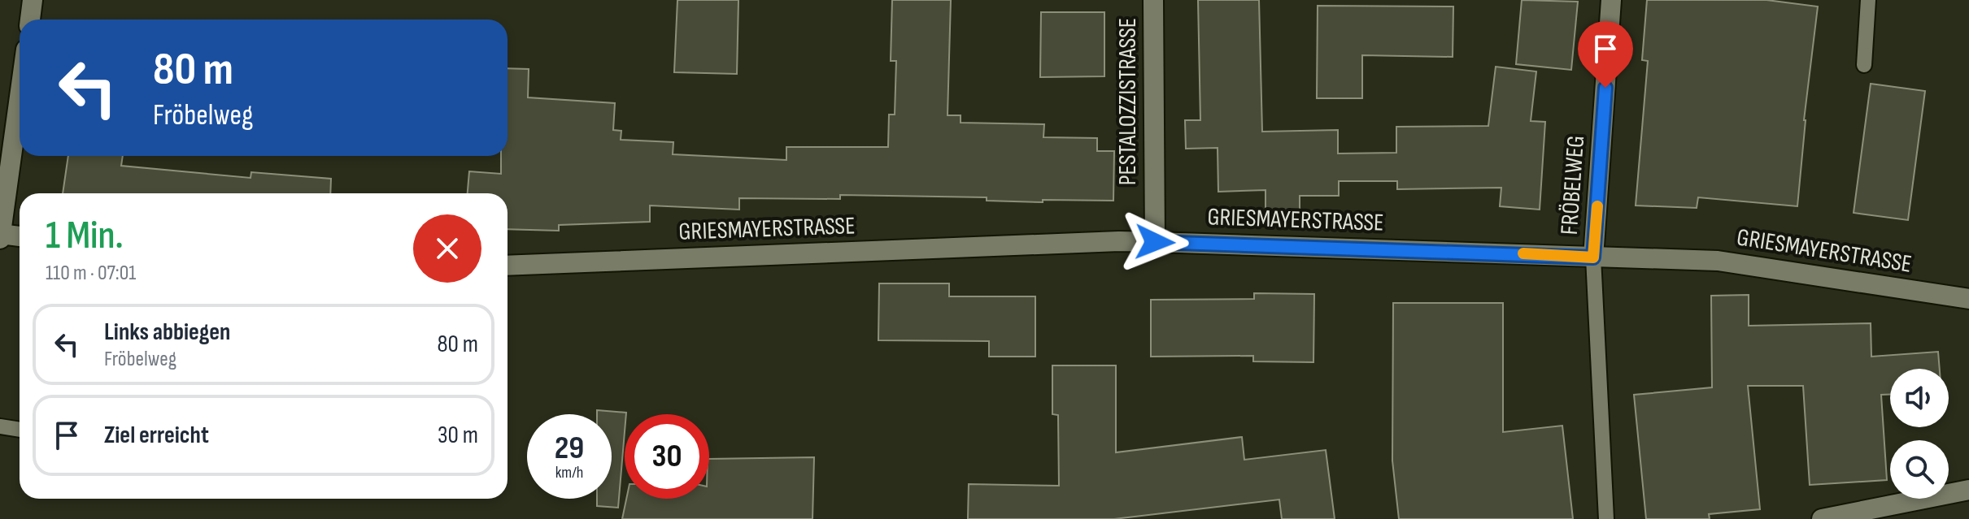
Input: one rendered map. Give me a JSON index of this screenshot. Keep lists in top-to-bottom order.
{
  "streets": {
    "street": ["PESTALOZZISTRASSE", "FRÖBELWEG", "GRIESMAYERSTRASSE"]
  },
  "crossings": [
    ["PESTALOZZISTRASSE", "GRIESMAYERSTRASSE"],
    ["FRÖBELWEG", "GRIESMAYERSTRASSE"]
  ],
  "page": {
    "turn": ["80 m", "Fröbelweg"],
    "heading": ["1 Min.", "110 m · 07:01"],
    "list": [
      {
        "name": "Links abbiegen",
        "note": "Fröbelweg",
        "value": "80 m"
      },
      {
        "name": "Ziel erreicht",
        "value": "30 m"
      }
    ],
    "speed": "29 km/h",
    "limit": "30"
  }
}
